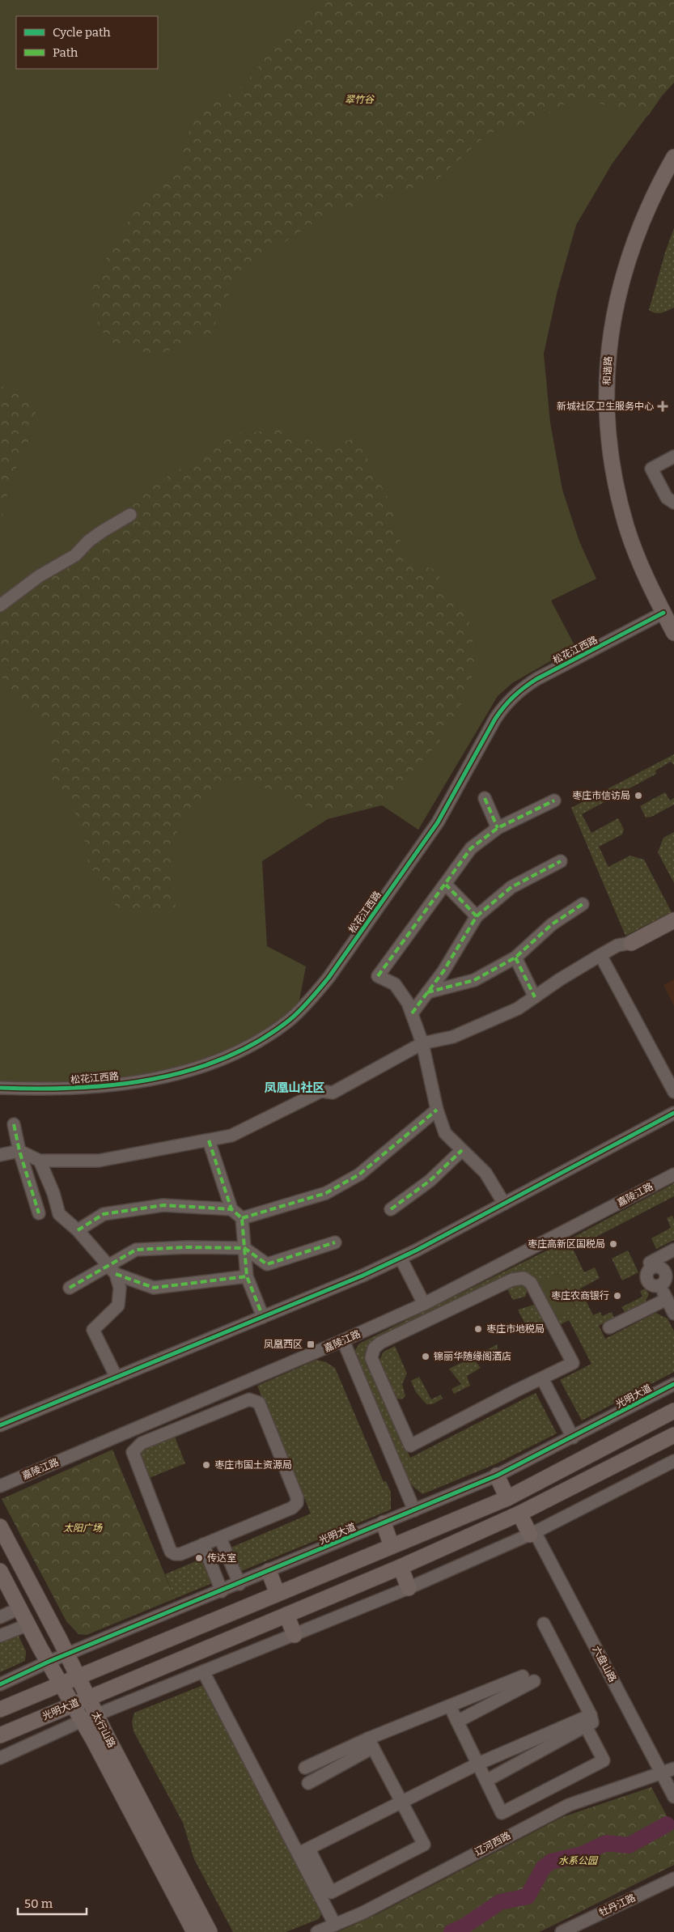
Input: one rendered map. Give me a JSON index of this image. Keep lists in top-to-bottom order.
{
  "streets": {
    "main road": ["和谐路", "光明大道", "太行山路"],
    "street": [
      "松花江西路",
      "嘉陵江路",
      "六盘山路",
      "辽河西路",
      "牡丹江路"
    ]
  },
  "crossings": [
    ["和谐路", "松花江西路"],
    ["光明大道", "六盘山路"],
    ["光明大道", "太行山路"],
    ["六盘山路", "辽河西路"]
  ],
  "districts": ["凤凰山社区"],
  "parks": ["翠竹谷", "太阳广场", "水系公园"],
  "places": {
    "health": ["新城社区卫生服务中心"],
    "other": [
      "枣庄市信访局",
      "枣庄高新区国税局",
      "枣庄农商银行",
      "枣庄市地税局",
      "锦丽华随缘阁酒店",
      "枣庄市国土资源局",
      "传达室"
    ],
    "transit": ["凤凰西区"]
  },
  "legend": ["Cycle path", "Path"],
  "scale_bar": "50 m"
}
